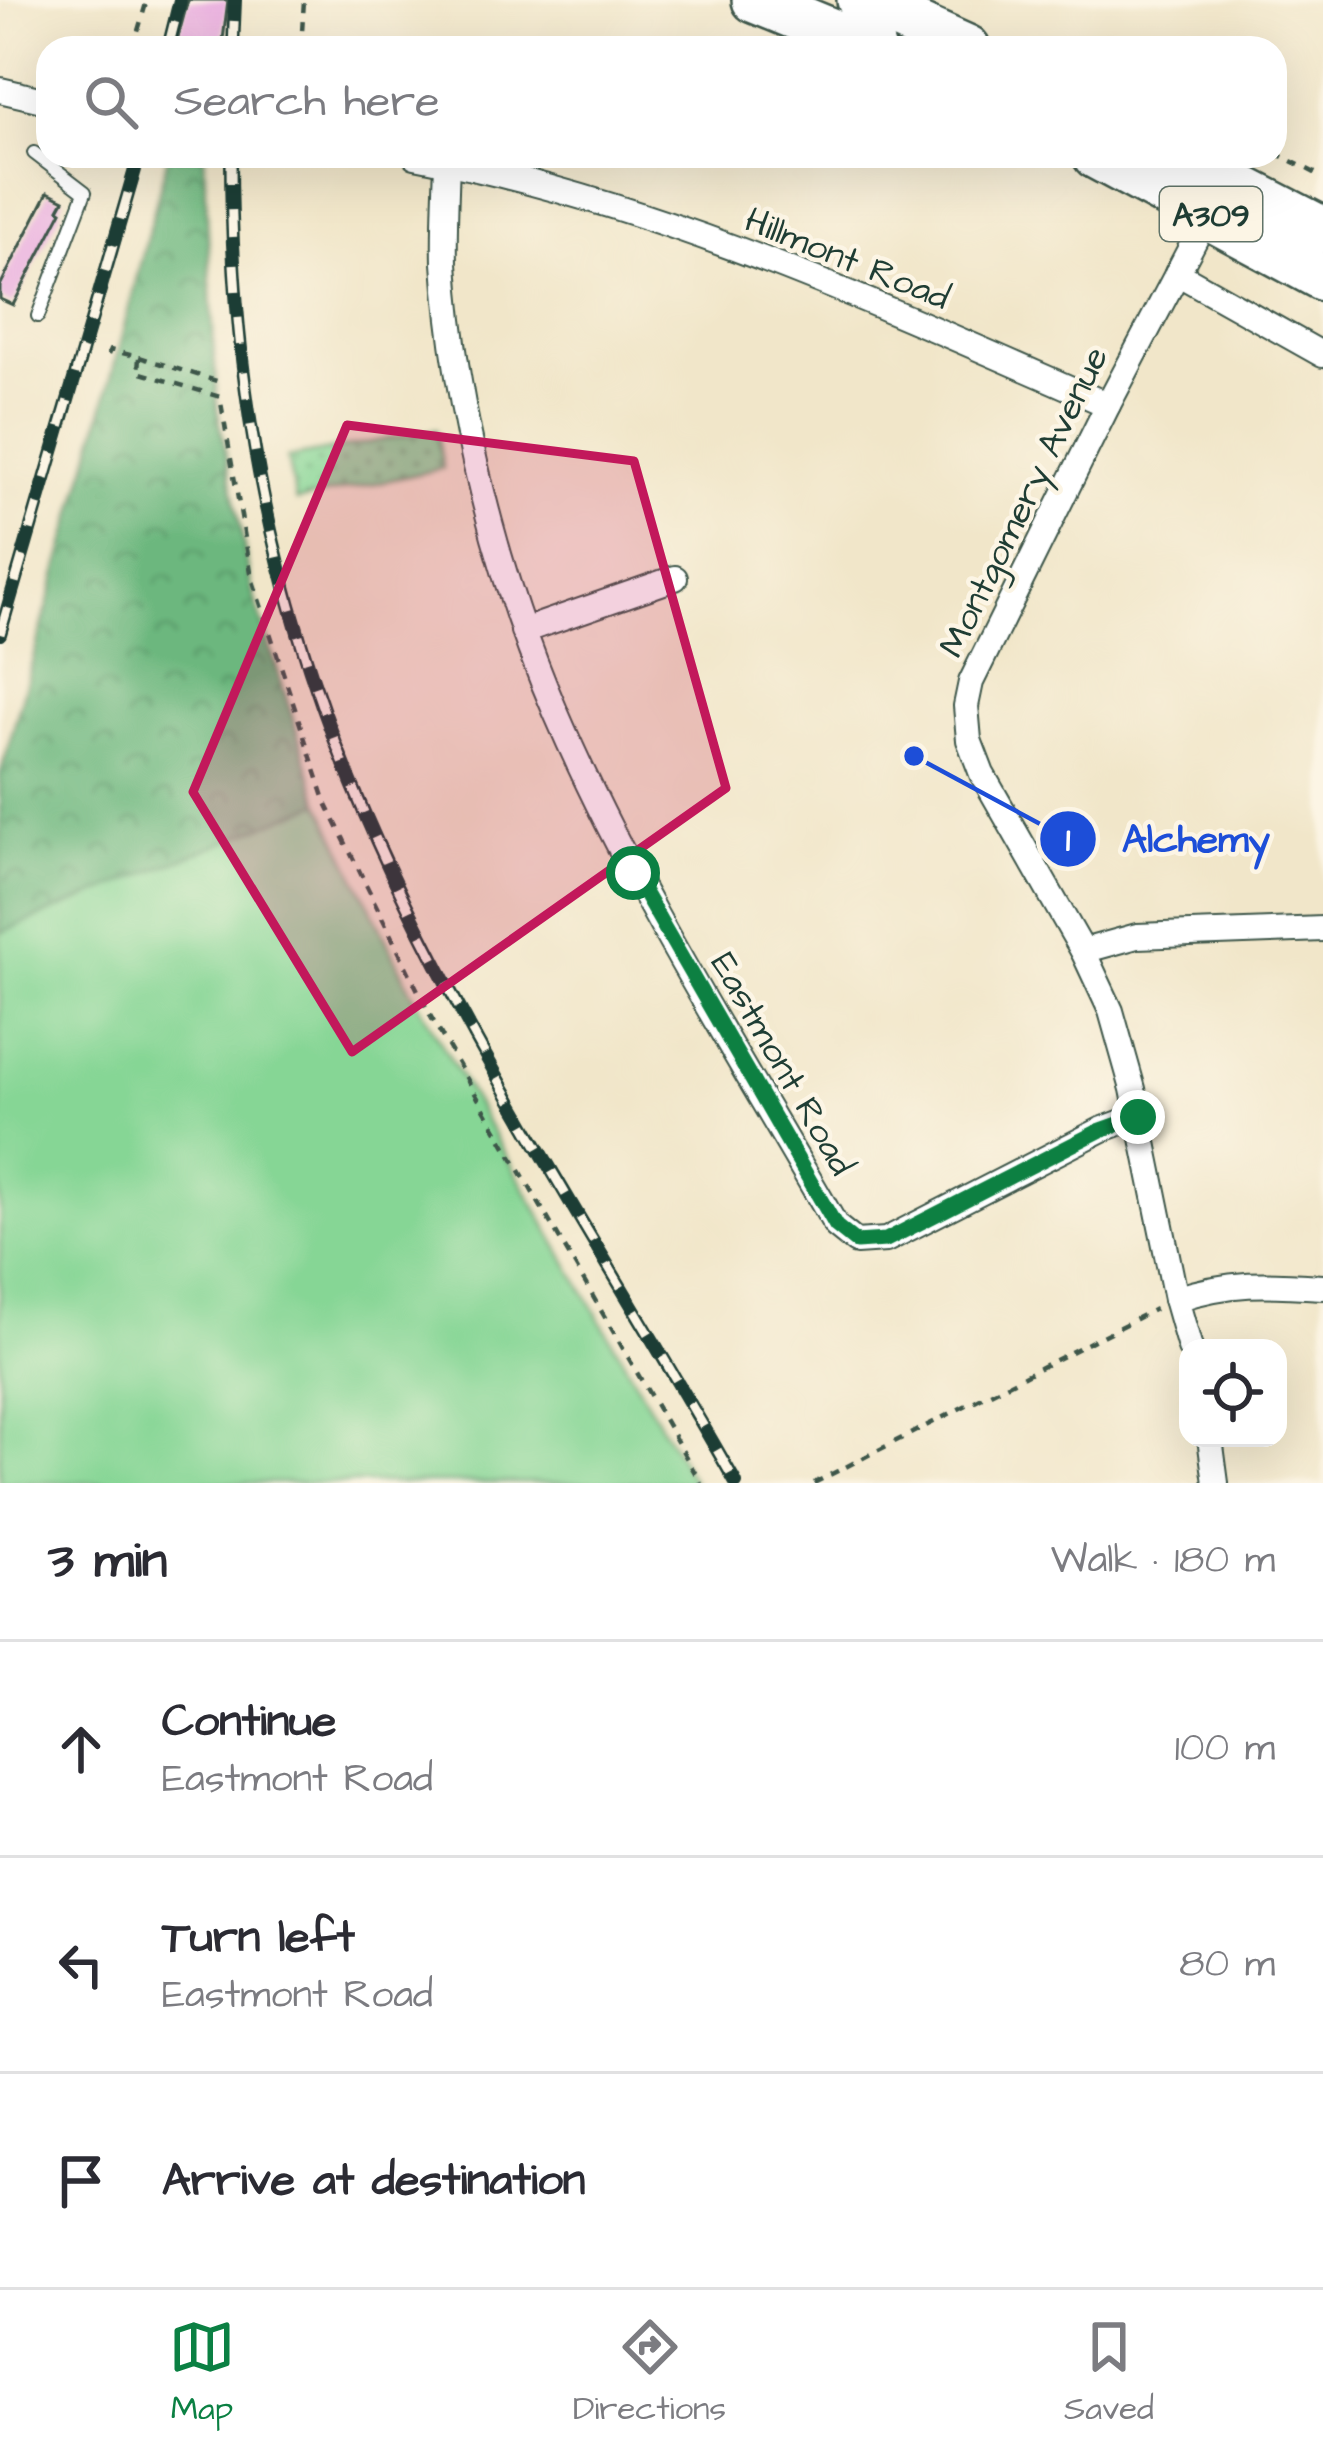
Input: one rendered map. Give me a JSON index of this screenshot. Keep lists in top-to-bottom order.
{
  "streets": {
    "highway": ["A309"],
    "street": ["Hillmont Road", "Montgomery Avenue", "Eastmont Road"]
  },
  "crossings": [
    ["A309", "Montgomery Avenue"],
    ["Hillmont Road", "Montgomery Avenue"],
    ["Montgomery Avenue", "Eastmont Road"]
  ],
  "places": ["Alchemy"],
  "page": {
    "search": "Search here",
    "heading": ["3 min", "Walk · 180 m"],
    "list": [
      ["Continue", "Eastmont Road", "100 m"],
      ["Turn left", "Eastmont Road", "80 m"],
      "Arrive at destination"
    ],
    "nav": ["Map", "Directions", "Saved"]
  }
}
